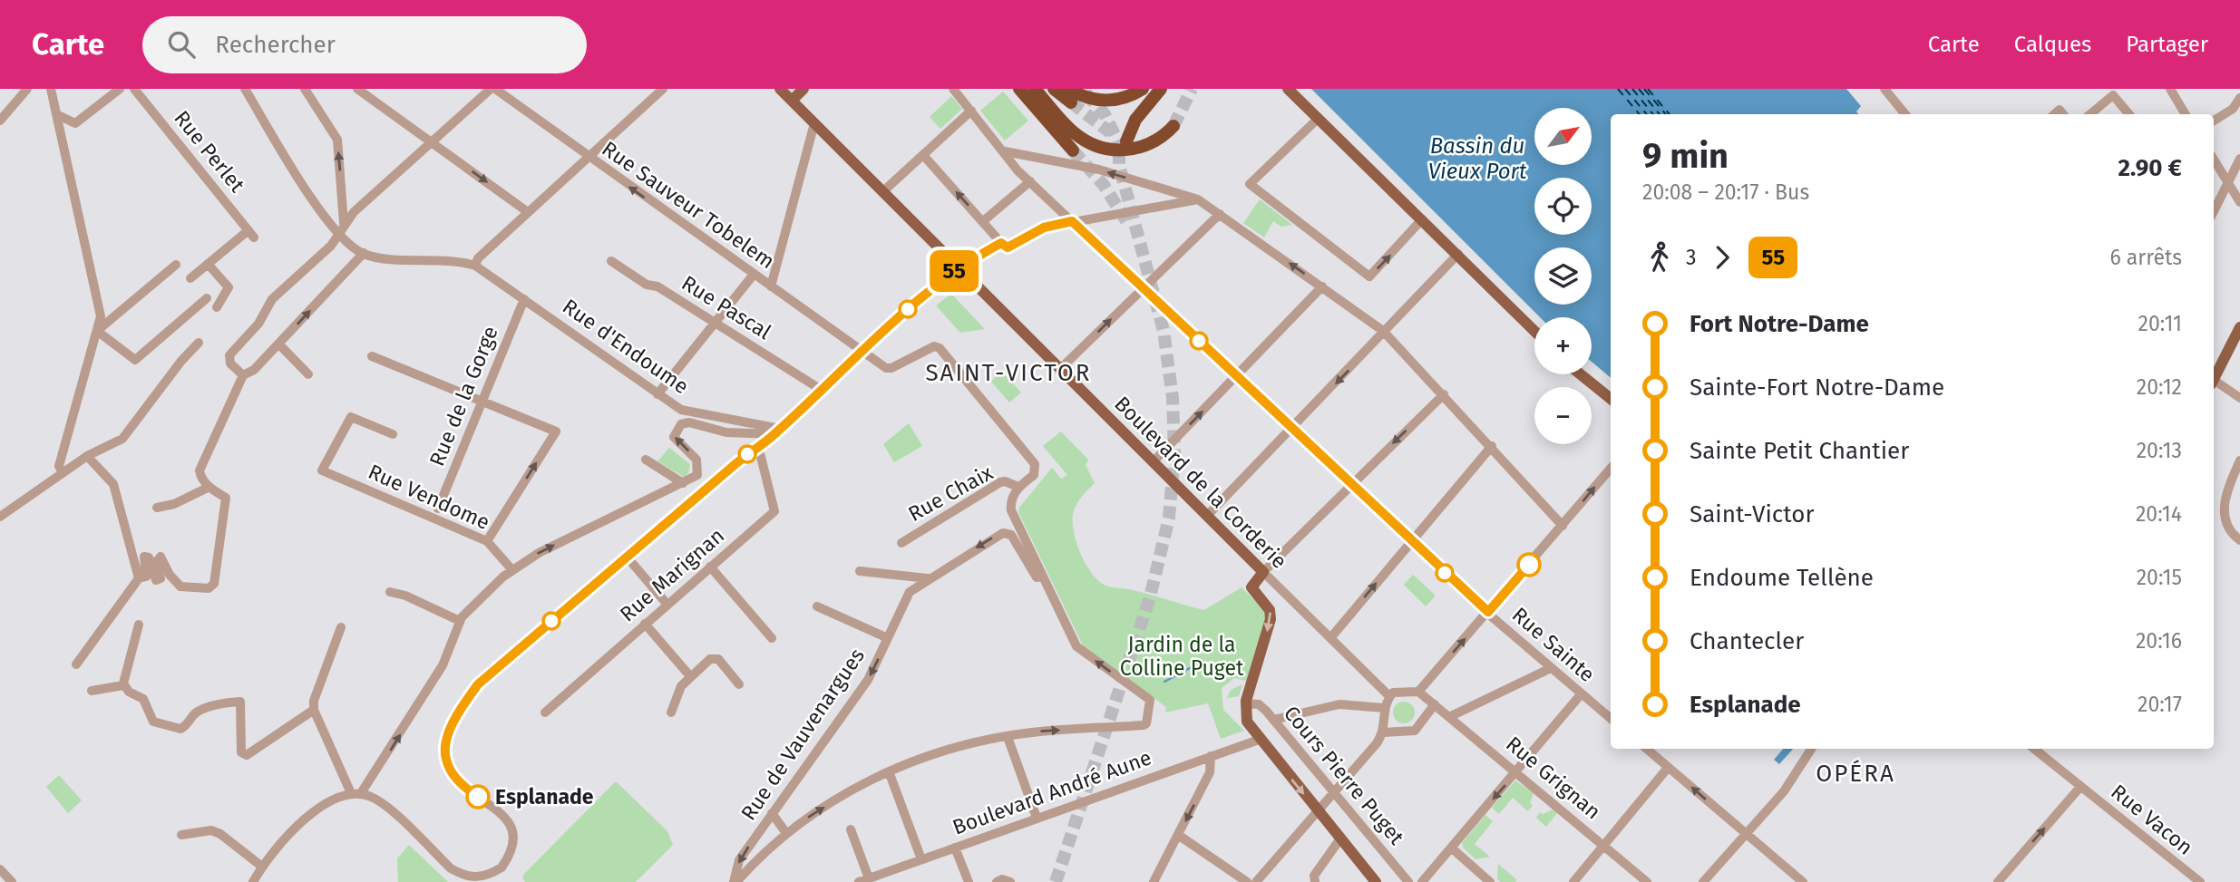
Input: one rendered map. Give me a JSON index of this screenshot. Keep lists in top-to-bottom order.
{
  "streets": {
    "main road": ["Boulevard de la Corderie", "Cours Pierre Puget"],
    "street": [
      "Rue Perlet",
      "Rue Sauveur Tobelem",
      "Rue Pascal",
      "Rue d'Endoume",
      "Rue de la Gorge",
      "Rue Chaix",
      "Rue Vendome",
      "Rue Marignan",
      "Rue Sainte",
      "Rue de Vauvenargues",
      "Rue Grignan",
      "Boulevard André Aune",
      "Rue Vacon"
    ]
  },
  "crossings": [
    ["Rue Sauveur Tobelem", "Rue Chaix"],
    ["Rue d'Endoume", "Rue de la Gorge"],
    ["Cours Pierre Puget", "Boulevard André Aune"]
  ],
  "districts": ["SAINT-VICTOR", "OPÉRA"],
  "water": ["Bassin du Vieux Port"],
  "parks": ["Jardin de la Colline Puget"],
  "places": ["Esplanade"],
  "lines": ["bus line 55"],
  "north": "top right",
  "page": {
    "header": "Carte",
    "search": "Rechercher",
    "nav": ["Carte", "Calques", "Partager"],
    "on_map": "55",
    "map_buttons": ["+", "−"],
    "heading": ["9 min", "20:08 – 20:17 · Bus", "2.90 €"],
    "legs": ["3", "55", "6 arrêts"],
    "list": [
      {
        "name": "Fort Notre-Dame",
        "value": "20:11"
      },
      {
        "name": "Sainte-Fort Notre-Dame",
        "value": "20:12"
      },
      {
        "name": "Sainte Petit Chantier",
        "value": "20:13"
      },
      {
        "name": "Saint-Victor",
        "value": "20:14"
      },
      {
        "name": "Endoume Tellène",
        "value": "20:15"
      },
      {
        "name": "Chantecler",
        "value": "20:16"
      },
      {
        "name": "Esplanade",
        "value": "20:17"
      }
    ]
  }
}
